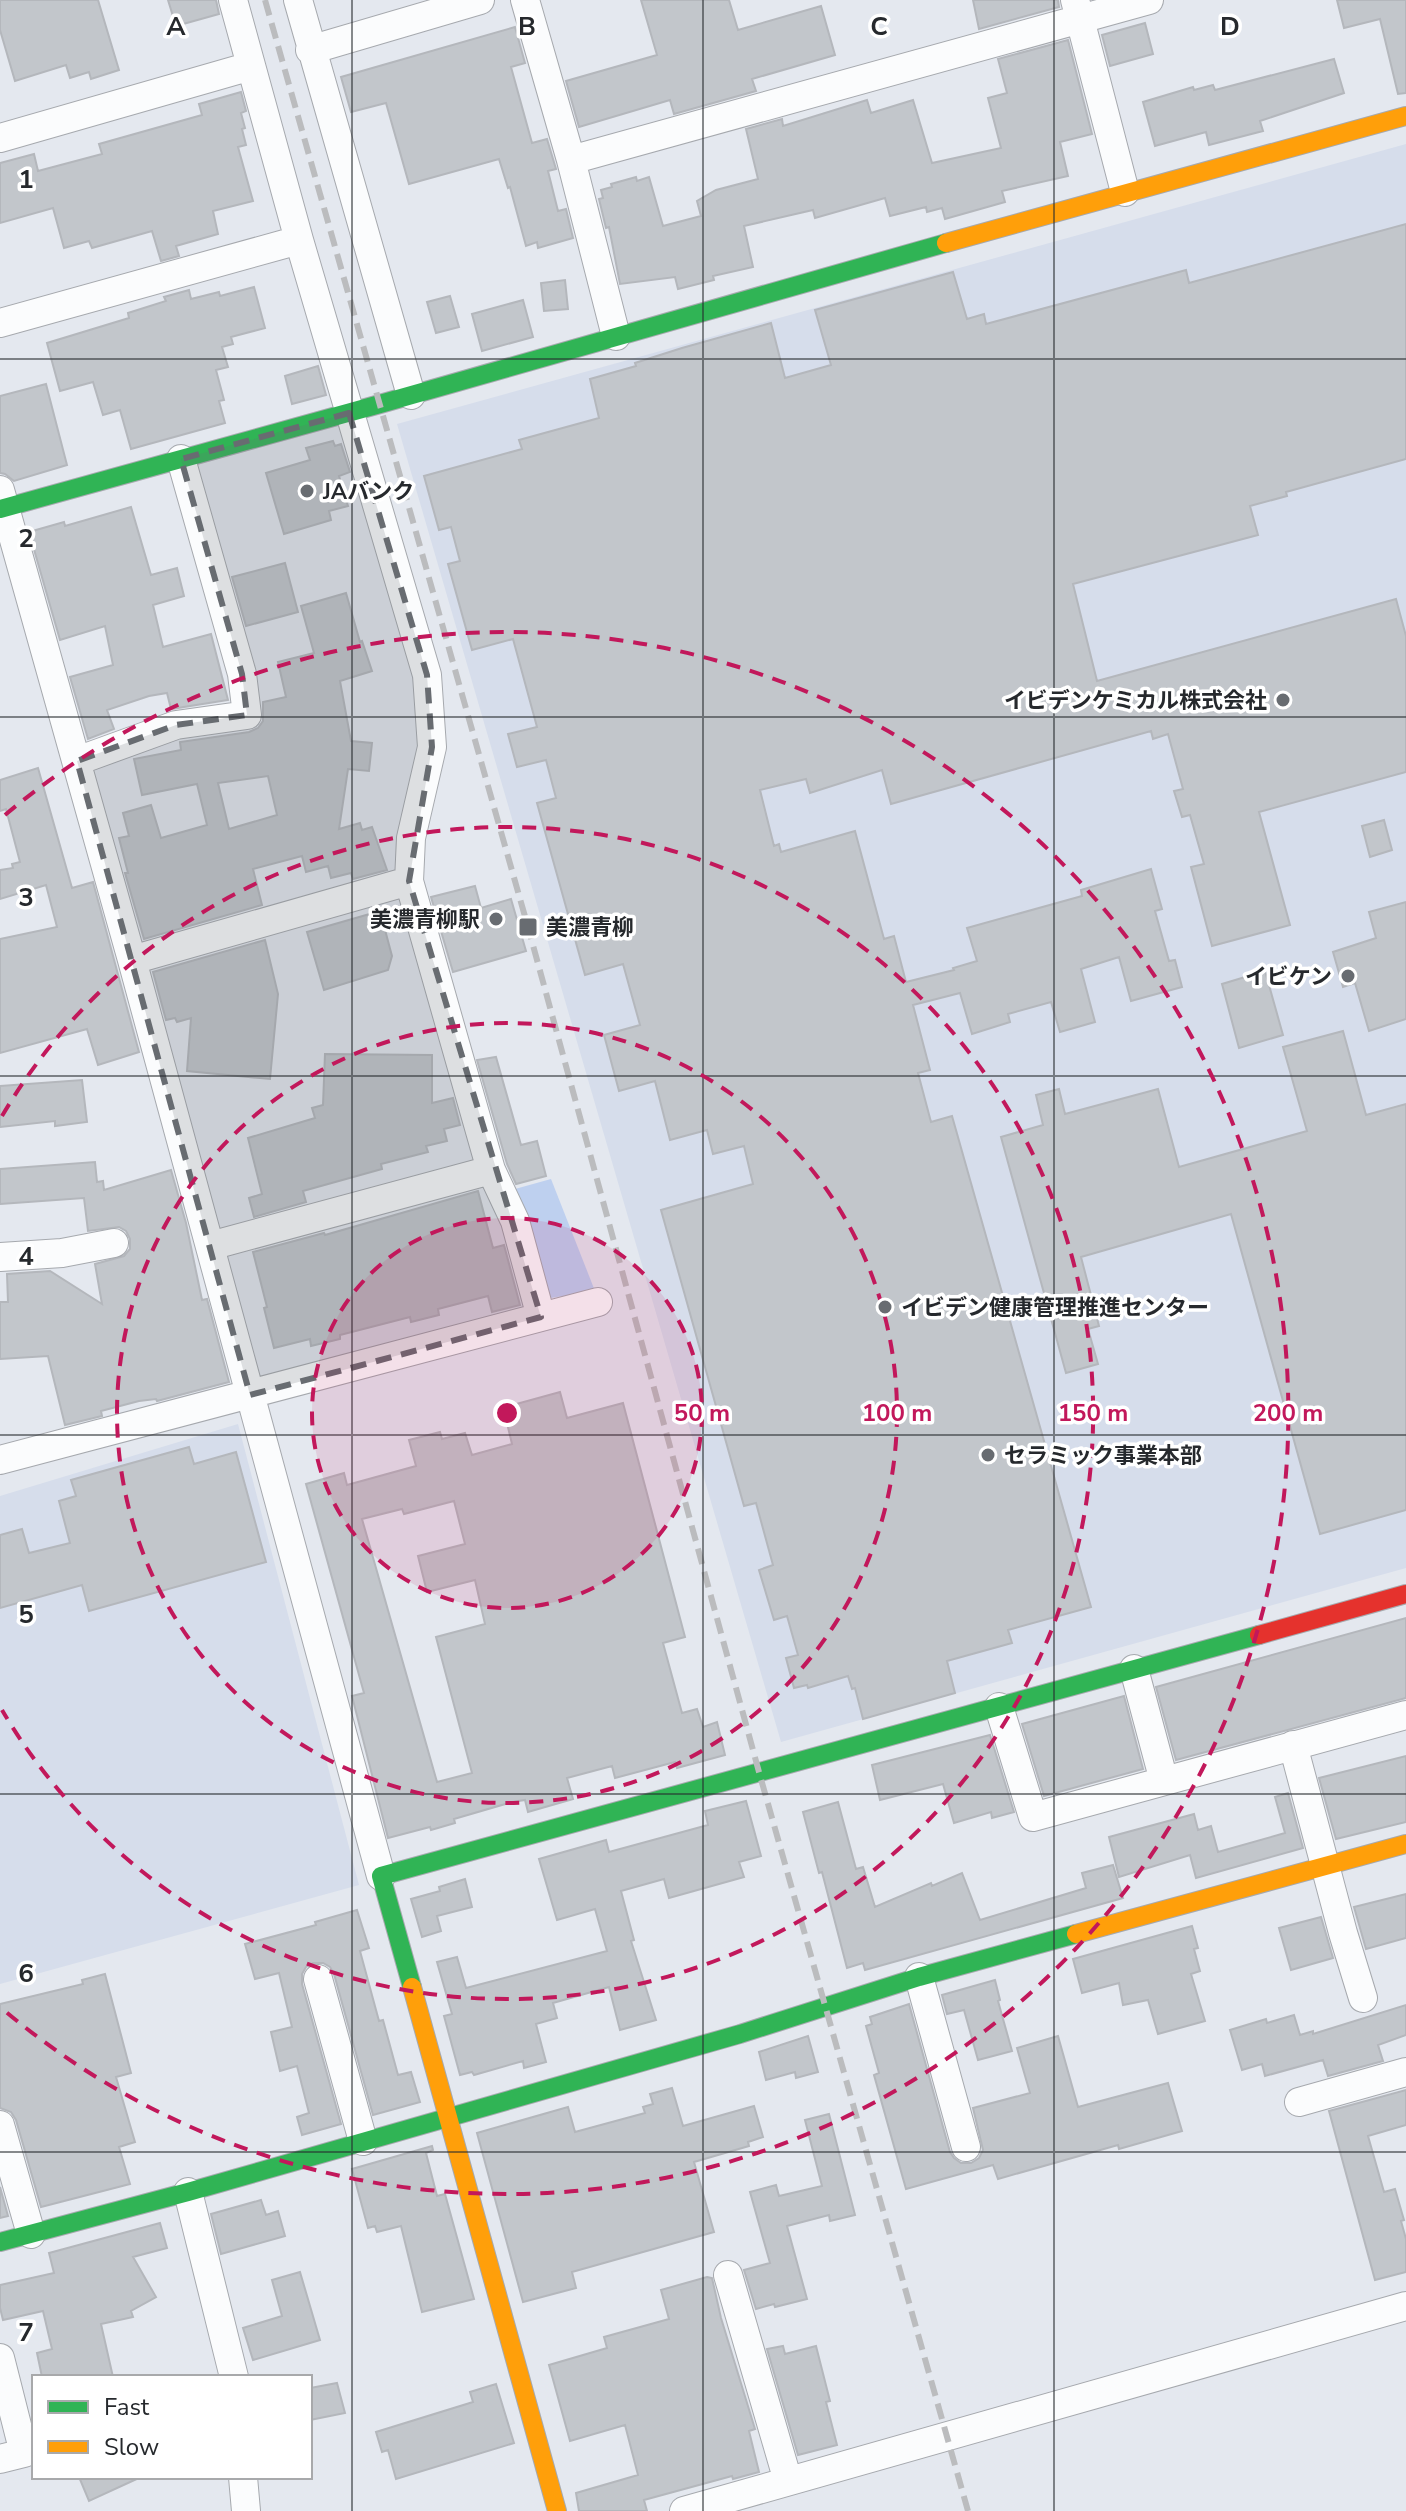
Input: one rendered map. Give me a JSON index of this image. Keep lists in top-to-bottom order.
{
  "places": {
    "other": [
      "JAバンク",
      "イビデンケミカル株式会社",
      "美濃青柳駅",
      "イビケン",
      "イビデン健康管理推進センター",
      "セラミック事業本部"
    ],
    "transit": ["美濃青柳"]
  },
  "legend": ["Fast", "Slow"],
  "grid": {
    "columns": [
      "A",
      "B",
      "C",
      "D"
    ],
    "rows": [
      "1",
      "2",
      "3",
      "4",
      "5",
      "6",
      "7"
    ]
  },
  "rings": [
    "50 m",
    "100 m",
    "150 m",
    "200 m"
  ]
}
